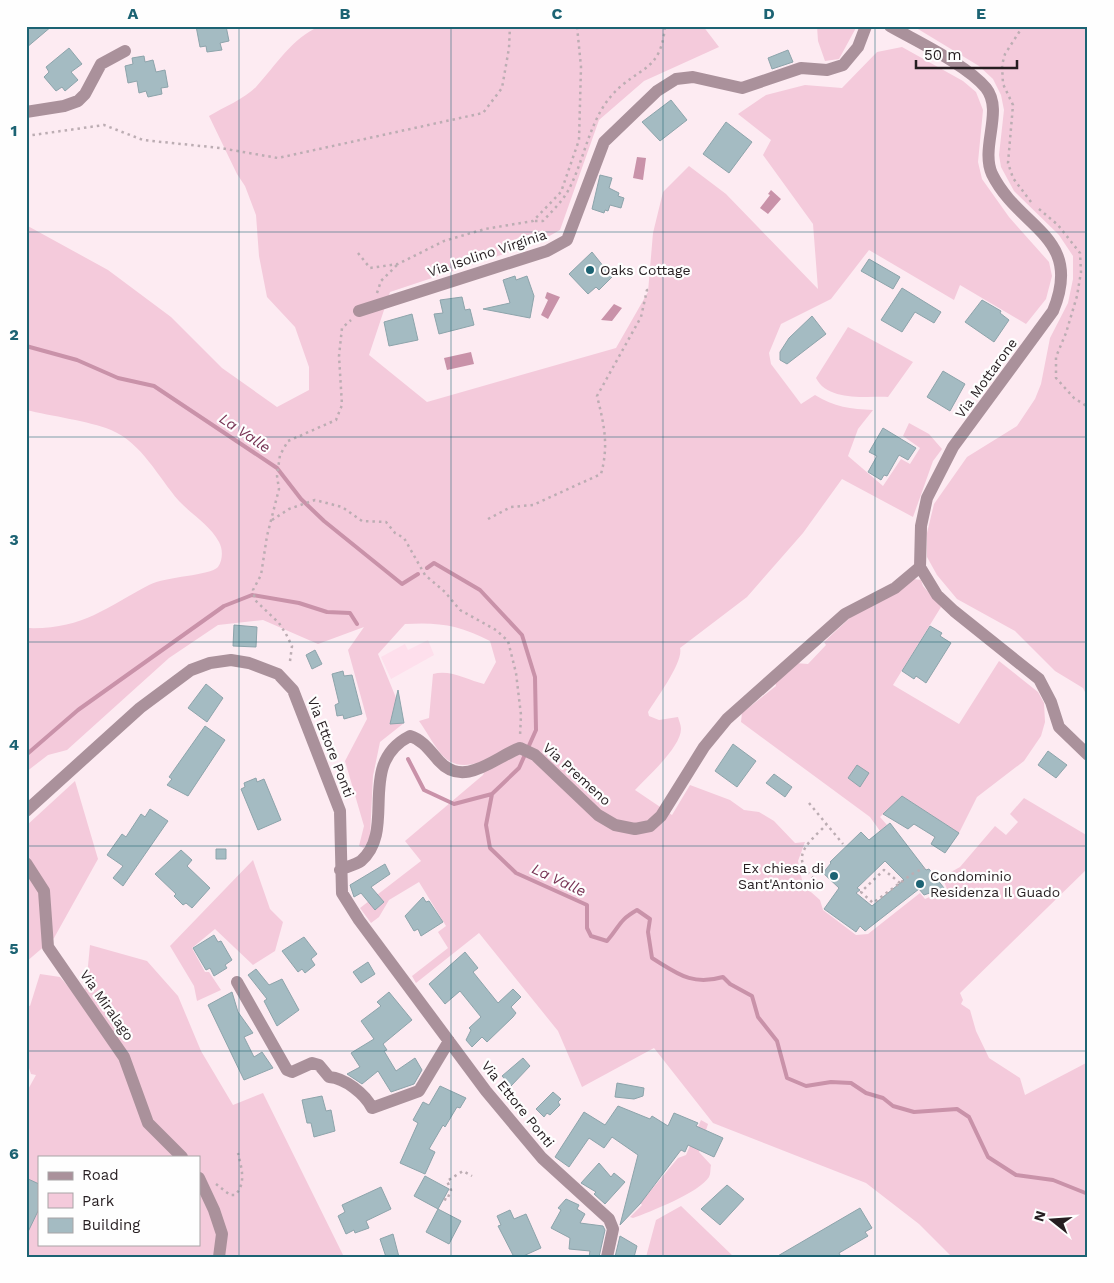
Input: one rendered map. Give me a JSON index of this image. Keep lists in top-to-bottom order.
{
  "streets": {
    "street": [
      "Via Isolino Virginia",
      "Via Mottarone",
      "Via Ettore Ponti",
      "Via Premeno",
      "Via Miralago"
    ]
  },
  "crossings": [
    ["Via Mottarone", "Via Premeno"]
  ],
  "water": ["La Valle"],
  "places": ["Oaks Cottage", "Ex chiesa di Sant'Antonio", "Condominio Residenza Il Guado"],
  "legend": ["Road", "Park", "Building"],
  "scale_bar": "50 m",
  "north": "left",
  "grid": {
    "columns": [
      "A",
      "B",
      "C",
      "D",
      "E"
    ],
    "rows": [
      "1",
      "2",
      "3",
      "4",
      "5",
      "6"
    ]
  }
}
